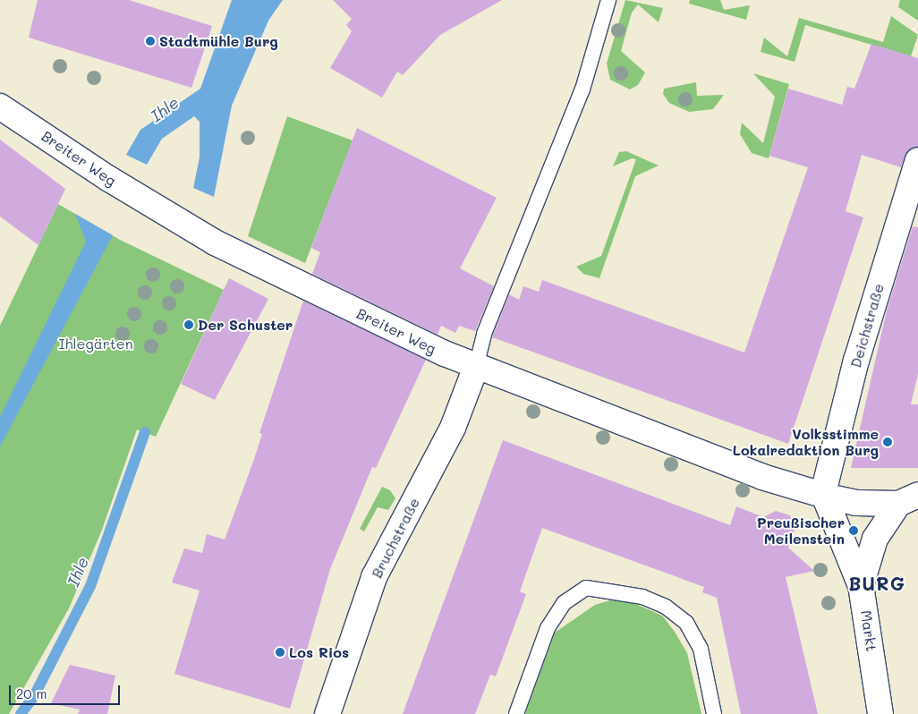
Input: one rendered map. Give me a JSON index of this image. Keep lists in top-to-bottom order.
{
  "streets": {
    "street": [
      "Breiter Weg",
      "Deichstraße",
      "Bruchstraße",
      "Markt"
    ]
  },
  "crossings": [
    ["Breiter Weg", "Deichstraße"],
    ["Breiter Weg", "Bruchstraße"],
    ["Breiter Weg", "Markt"]
  ],
  "districts": ["BURG"],
  "water": ["Ihle"],
  "parks": ["Ihlegärten"],
  "places": [
    "Stadtmühle Burg",
    "Der Schuster",
    "Volksstimme Lokalredaktion Burg",
    "Preußischer Meilenstein",
    "Los Rios"
  ],
  "scale_bar": "20 m"
}
